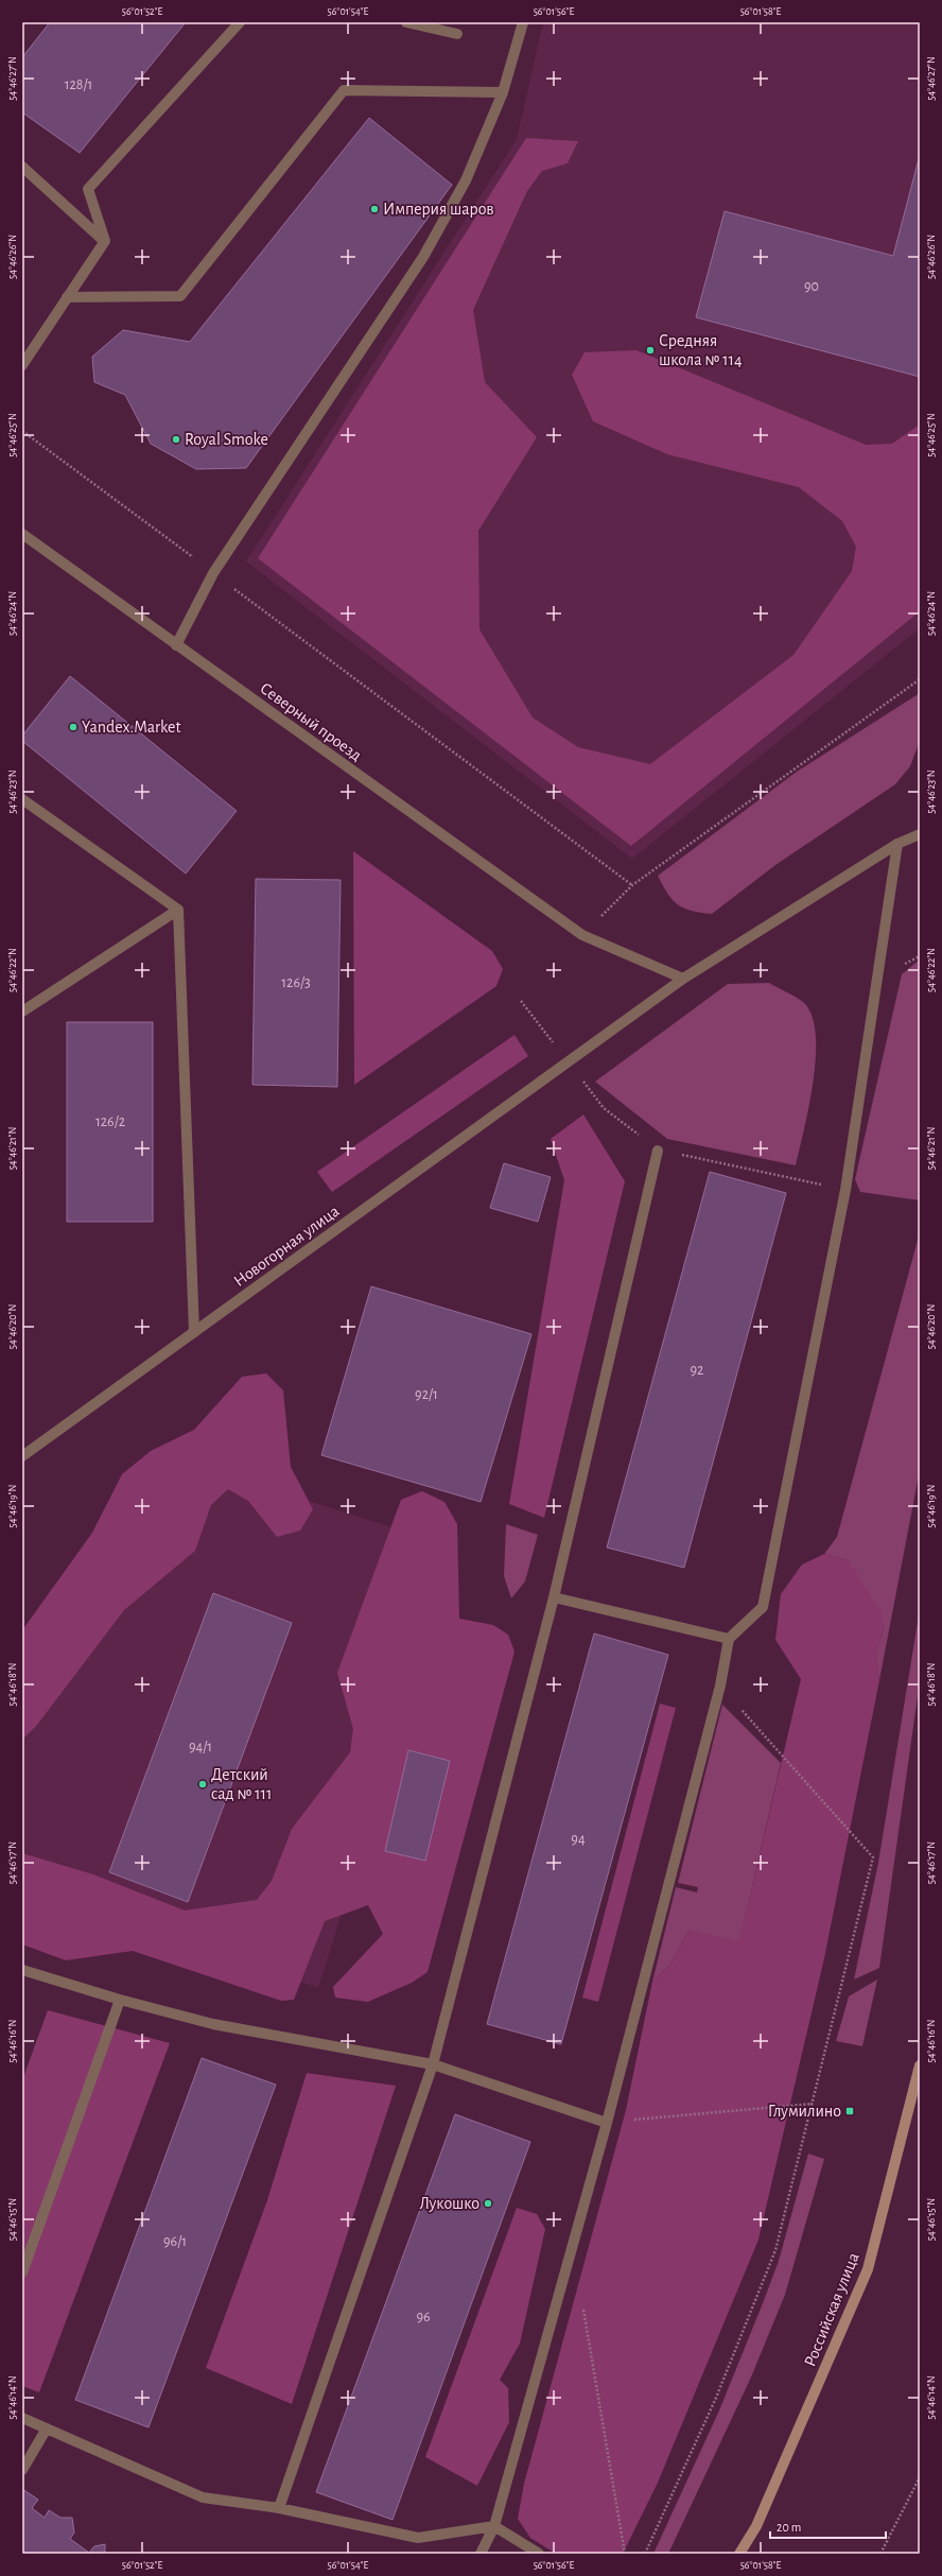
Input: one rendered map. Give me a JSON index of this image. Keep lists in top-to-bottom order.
{
  "streets": {
    "main road": ["Российская улица"],
    "street": ["Северный проезд", "Новогорная улица"]
  },
  "crossings": [
    ["Северный проезд", "Новогорная улица"]
  ],
  "places": {
    "other": [
      "Империя шаров",
      "Средняя школа № 114",
      "Royal Smoke",
      "Yandex.Market",
      "Детский сад № 111",
      "Лукошко"
    ],
    "transit": ["Глумилино"]
  },
  "house_numbers": [
    "128/1",
    "90",
    "126/3",
    "126/2",
    "92",
    "92/1",
    "94/1",
    "94",
    "96/1",
    "96"
  ],
  "scale_bar": "20 m",
  "coordinates": [
    "56°01'52\"E",
    "56°01'54\"E",
    "56°01'56\"E",
    "56°01'58\"E",
    "54°46'27\"N",
    "54°46'26\"N",
    "54°46'25\"N",
    "54°46'24\"N",
    "54°46'23\"N",
    "54°46'22\"N",
    "54°46'21\"N",
    "54°46'20\"N",
    "54°46'19\"N",
    "54°46'18\"N",
    "54°46'17\"N",
    "54°46'16\"N",
    "54°46'15\"N",
    "54°46'14\"N"
  ]
}
